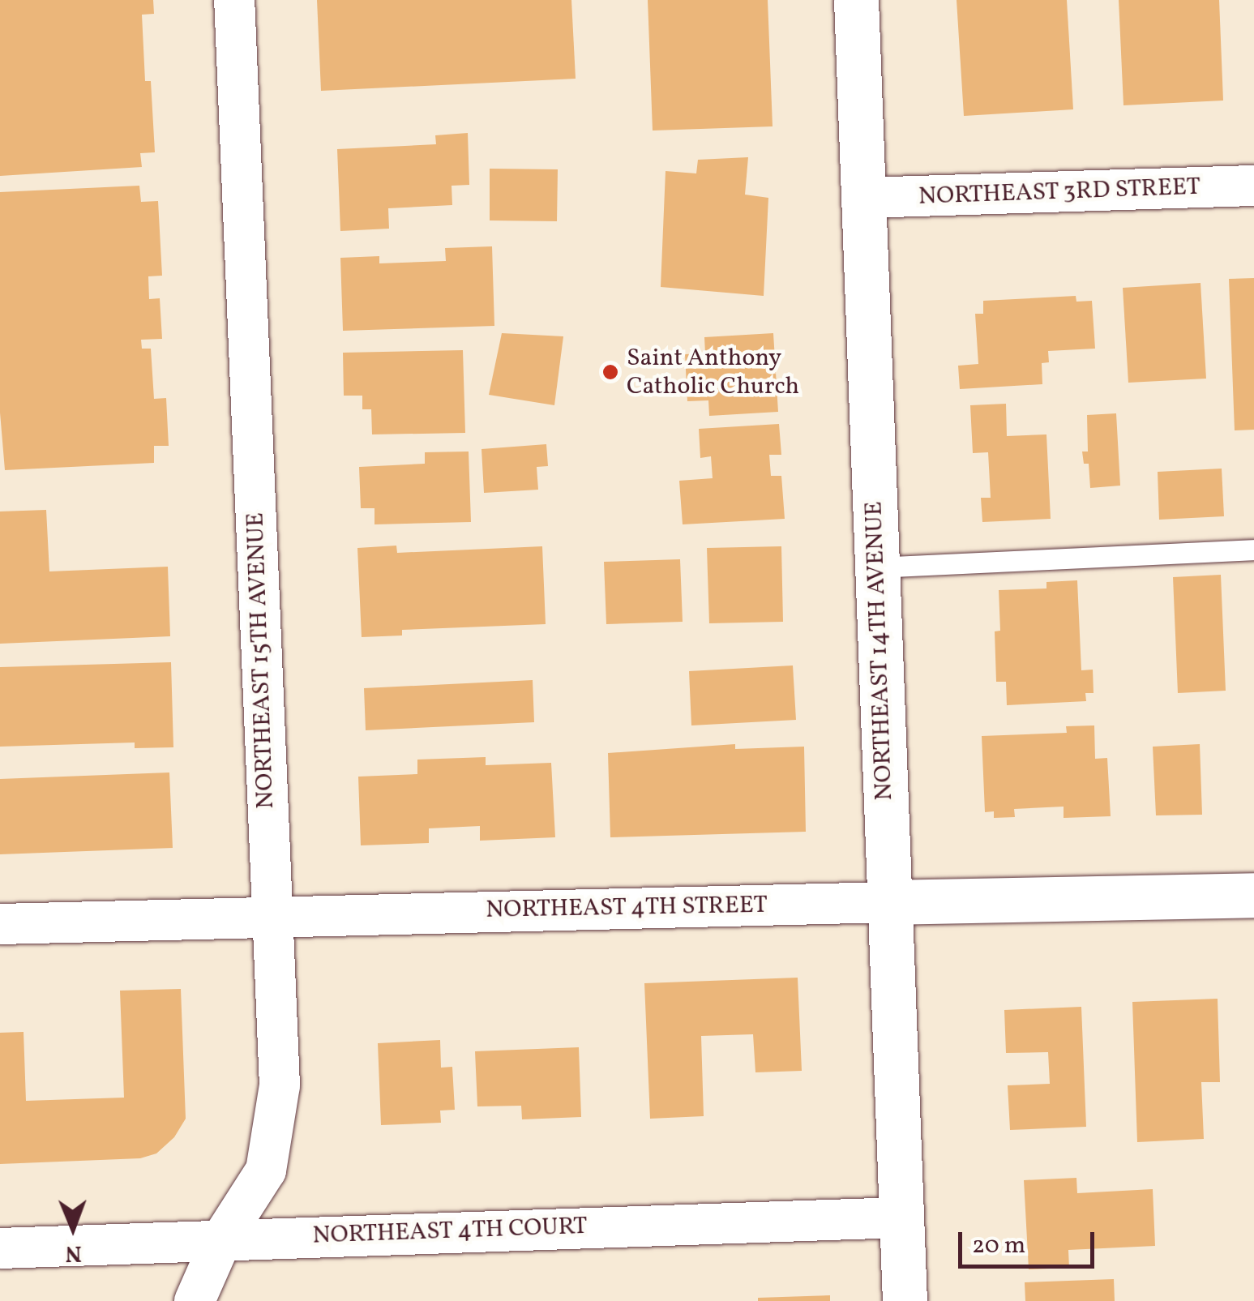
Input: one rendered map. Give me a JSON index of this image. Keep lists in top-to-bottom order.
{
  "streets": {
    "street": [
      "NORTHEAST 3RD STREET",
      "NORTHEAST 14TH AVENUE",
      "NORTHEAST 15TH AVENUE",
      "NORTHEAST 4TH STREET",
      "NORTHEAST 4TH COURT"
    ]
  },
  "crossings": [
    ["NORTHEAST 3RD STREET", "NORTHEAST 14TH AVENUE"],
    ["NORTHEAST 14TH AVENUE", "NORTHEAST 4TH STREET"],
    ["NORTHEAST 14TH AVENUE", "NORTHEAST 4TH COURT"],
    ["NORTHEAST 15TH AVENUE", "NORTHEAST 4TH STREET"],
    ["NORTHEAST 15TH AVENUE", "NORTHEAST 4TH COURT"]
  ],
  "places": ["Saint Anthony Catholic Church"],
  "scale_bar": "20 m",
  "north": "bottom"
}
